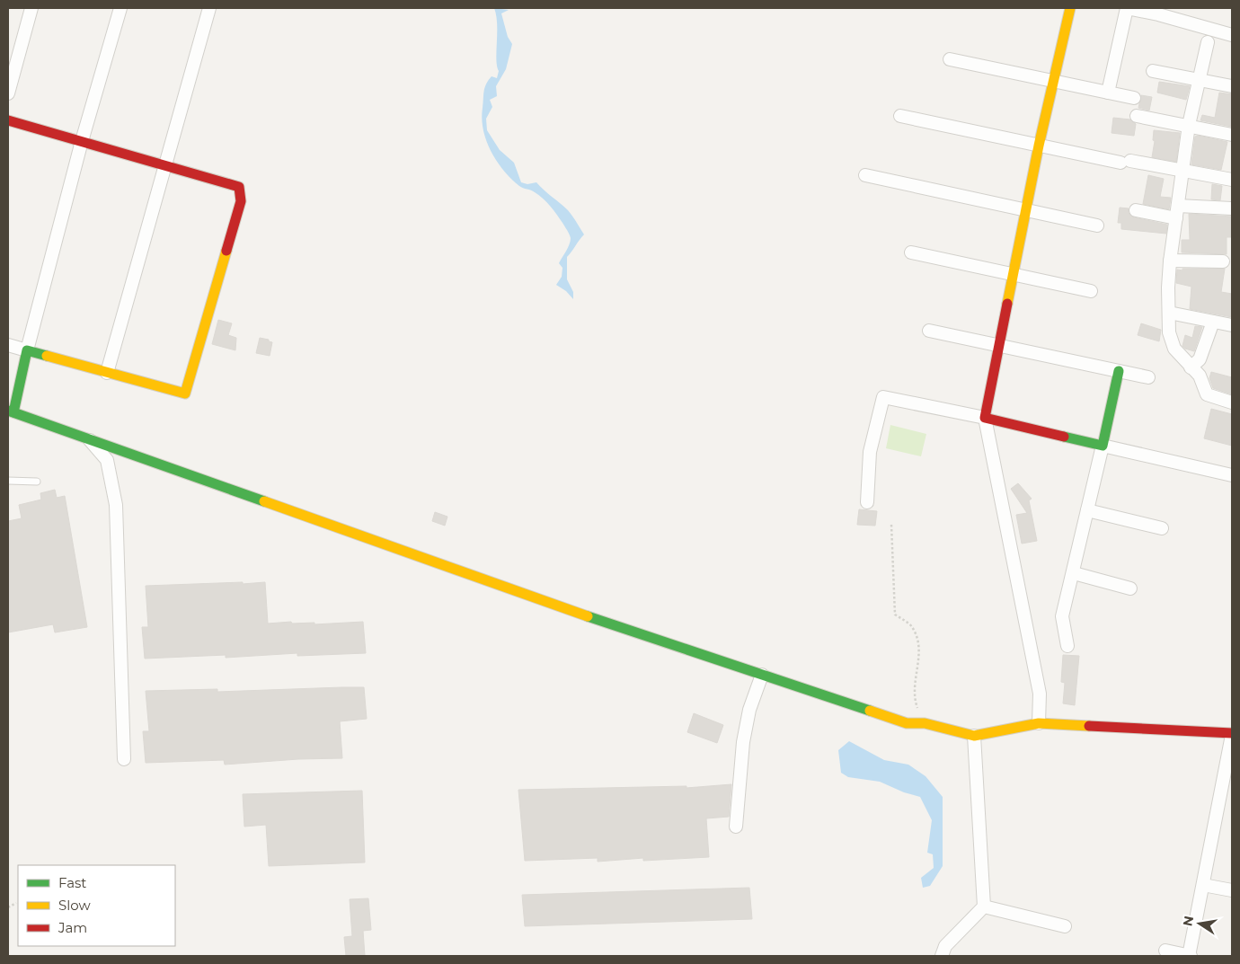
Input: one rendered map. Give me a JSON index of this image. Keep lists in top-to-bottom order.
{
  "legend": ["Fast", "Slow", "Jam"],
  "north": "left"
}
